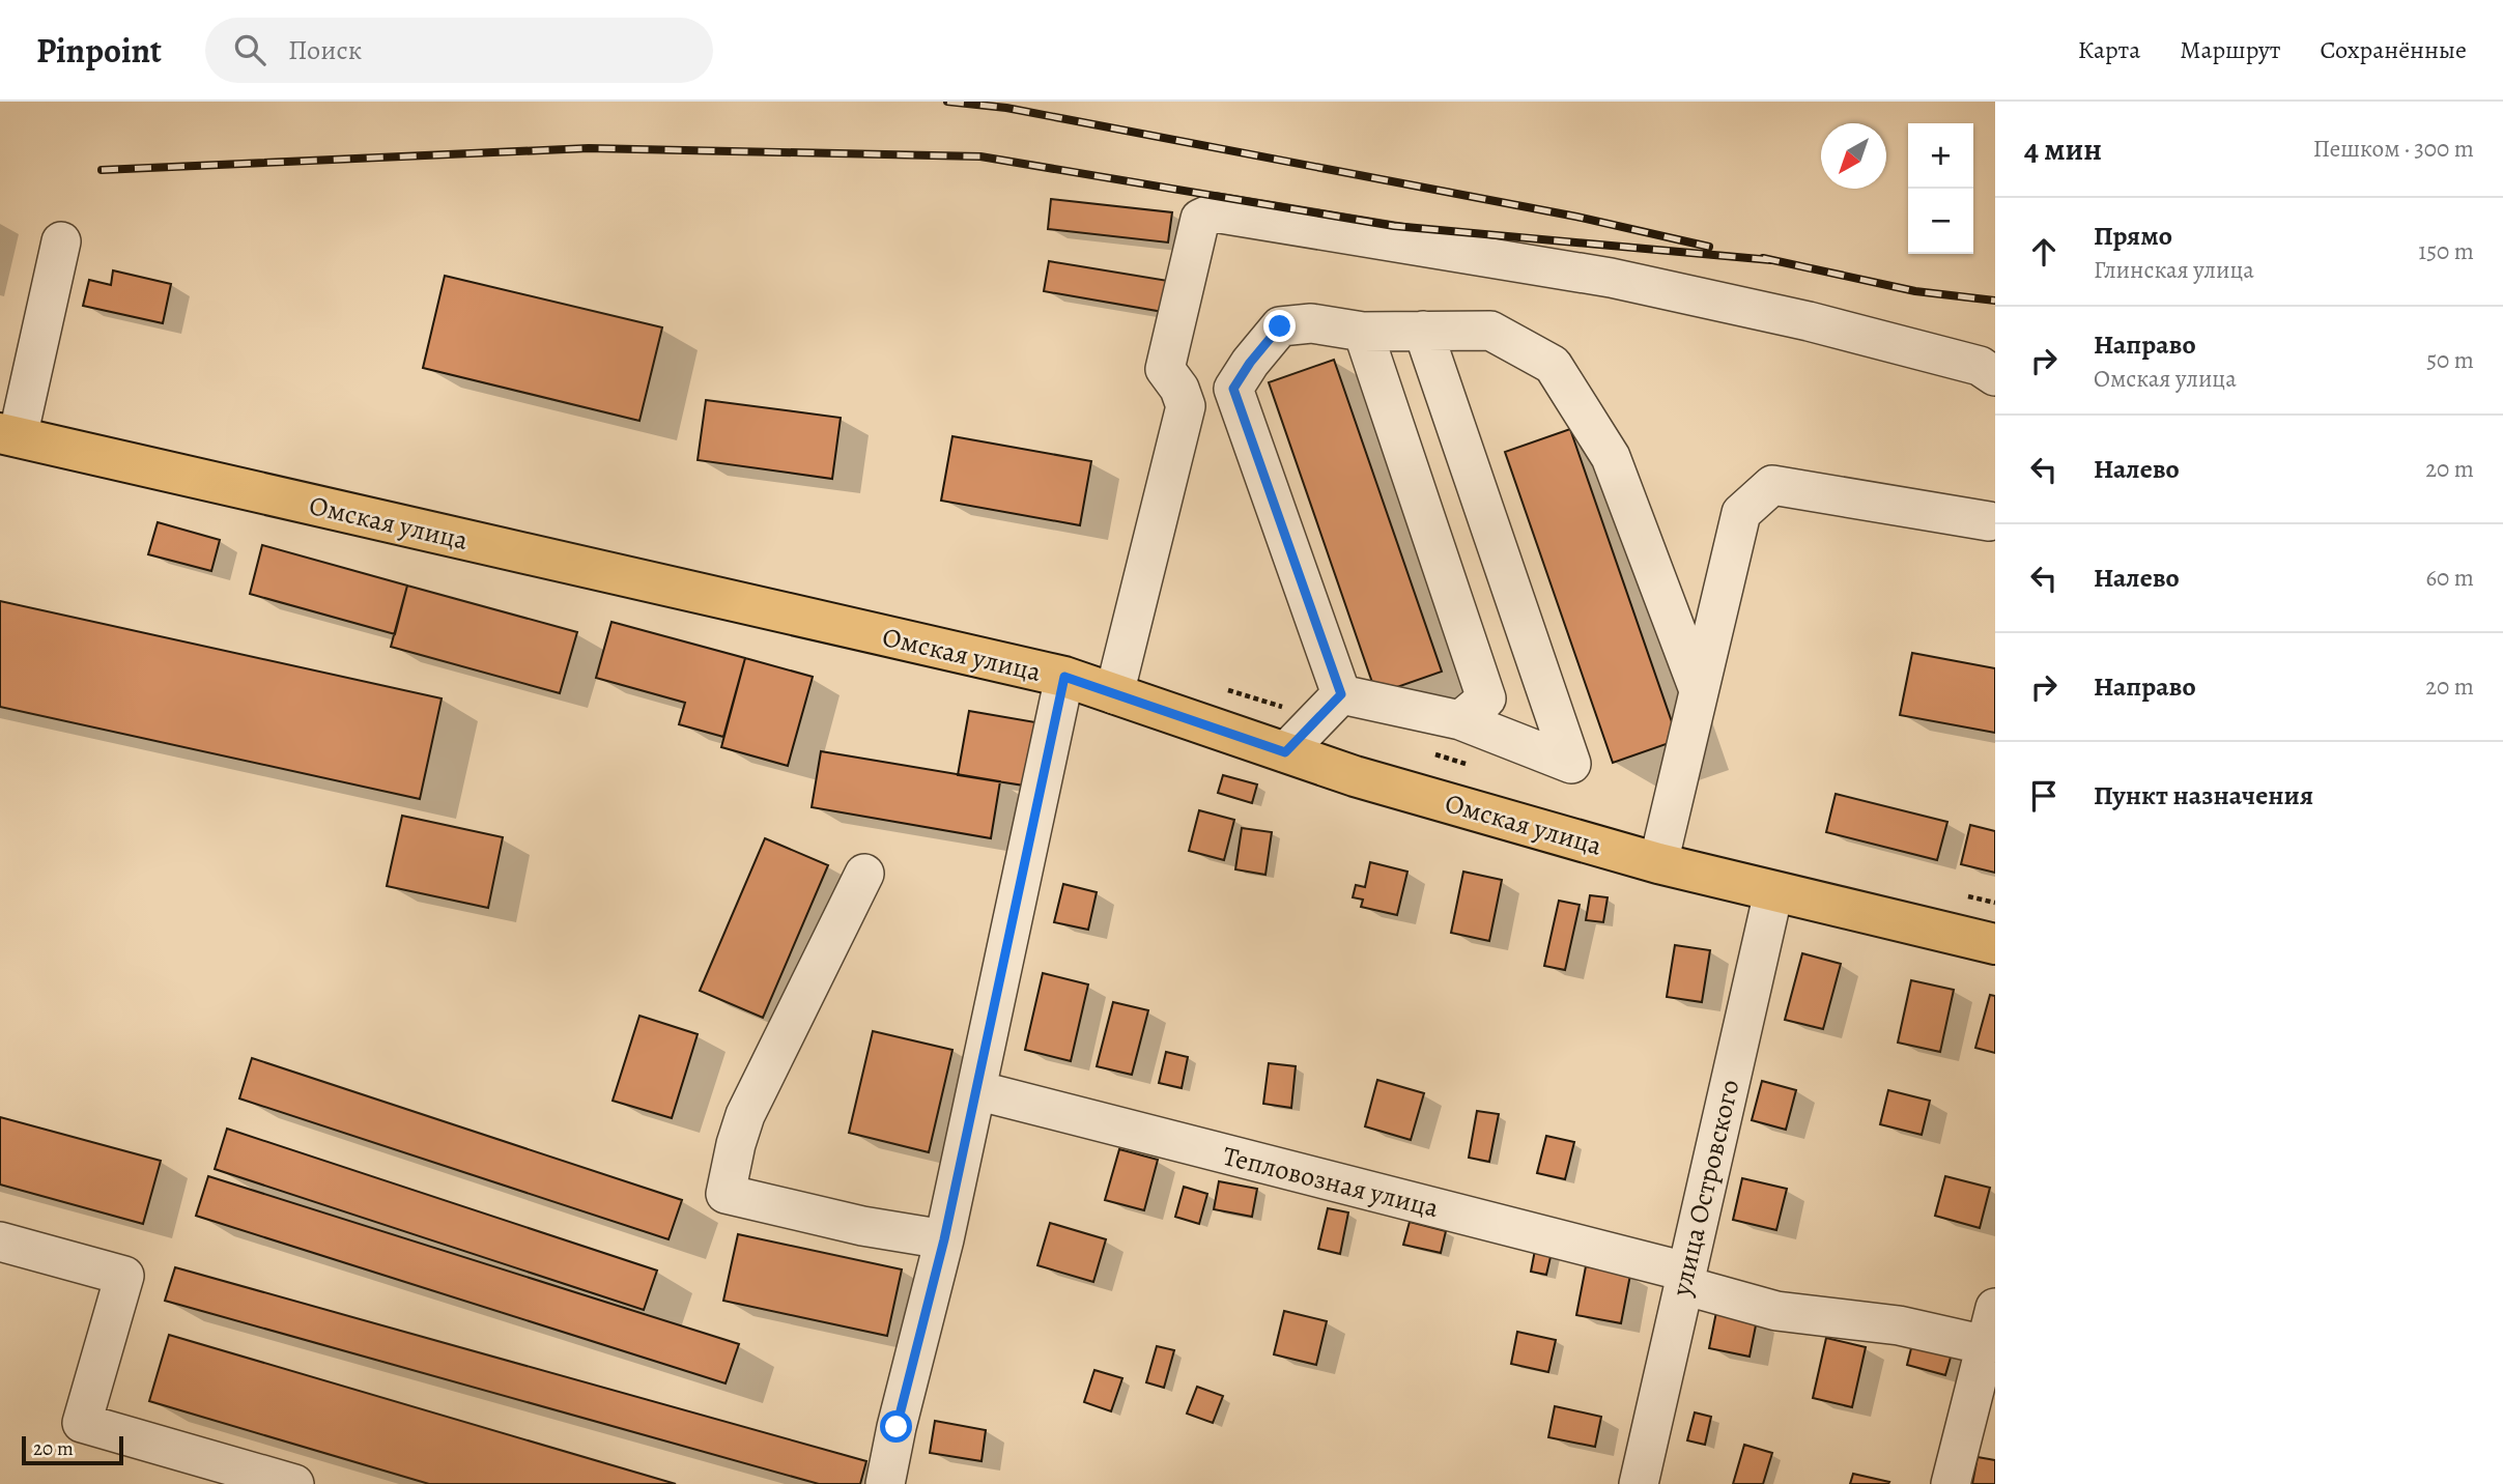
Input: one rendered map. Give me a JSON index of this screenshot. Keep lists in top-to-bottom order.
{
  "streets": {
    "main road": ["Омская улица"],
    "street": ["Тепловозная улица", "улица Островского"]
  },
  "crossings": [
    ["Омская улица", "улица Островского"],
    ["Тепловозная улица", "улица Островского"]
  ],
  "scale_bar": "20 m",
  "north": "bottom left",
  "page": {
    "header": "Pinpoint",
    "search": "Поиск",
    "nav": ["Карта", "Маршрут", "Сохранённые"],
    "heading": ["4 мин", "Пешком · 300 m"],
    "map_buttons": ["+", "−"],
    "list": [
      ["Прямо", "Глинская улица", "150 m"],
      ["Направо", "Омская улица", "50 m"],
      ["Налево", "20 m"],
      ["Налево", "60 m"],
      ["Направо", "20 m"],
      "Пункт назначения"
    ],
    "scale": "20 m"
  }
}
